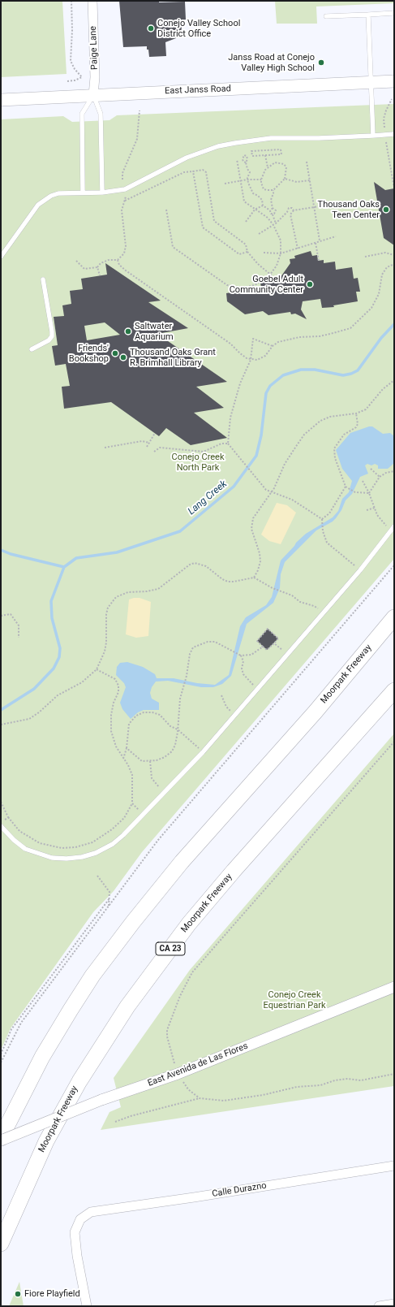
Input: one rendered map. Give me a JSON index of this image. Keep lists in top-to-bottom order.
{
  "streets": {
    "highway": ["Moorpark Freeway", "CA 23"],
    "main road": ["East Janss Road"],
    "street": ["Paige Lane", "East Avenida de Las Flores", "Calle Durazno"]
  },
  "crossings": [
    ["Paige Lane", "East Janss Road"],
    ["Moorpark Freeway", "East Avenida de Las Flores"]
  ],
  "water": ["Lang Creek"],
  "parks": ["Conejo Creek North Park", "Conejo Creek Equestrian Park"],
  "places": [
    "Conejo Valley School District Office",
    "Janss Road at Conejo Valley High School",
    "Thousand Oaks Teen Center",
    "Goebel Adult Community Center",
    "Saltwater Aquarium",
    "Friends' Bookshop",
    "Thousand Oaks Grant R. Brimhall Library",
    "Fiore Playfield"
  ]
}
